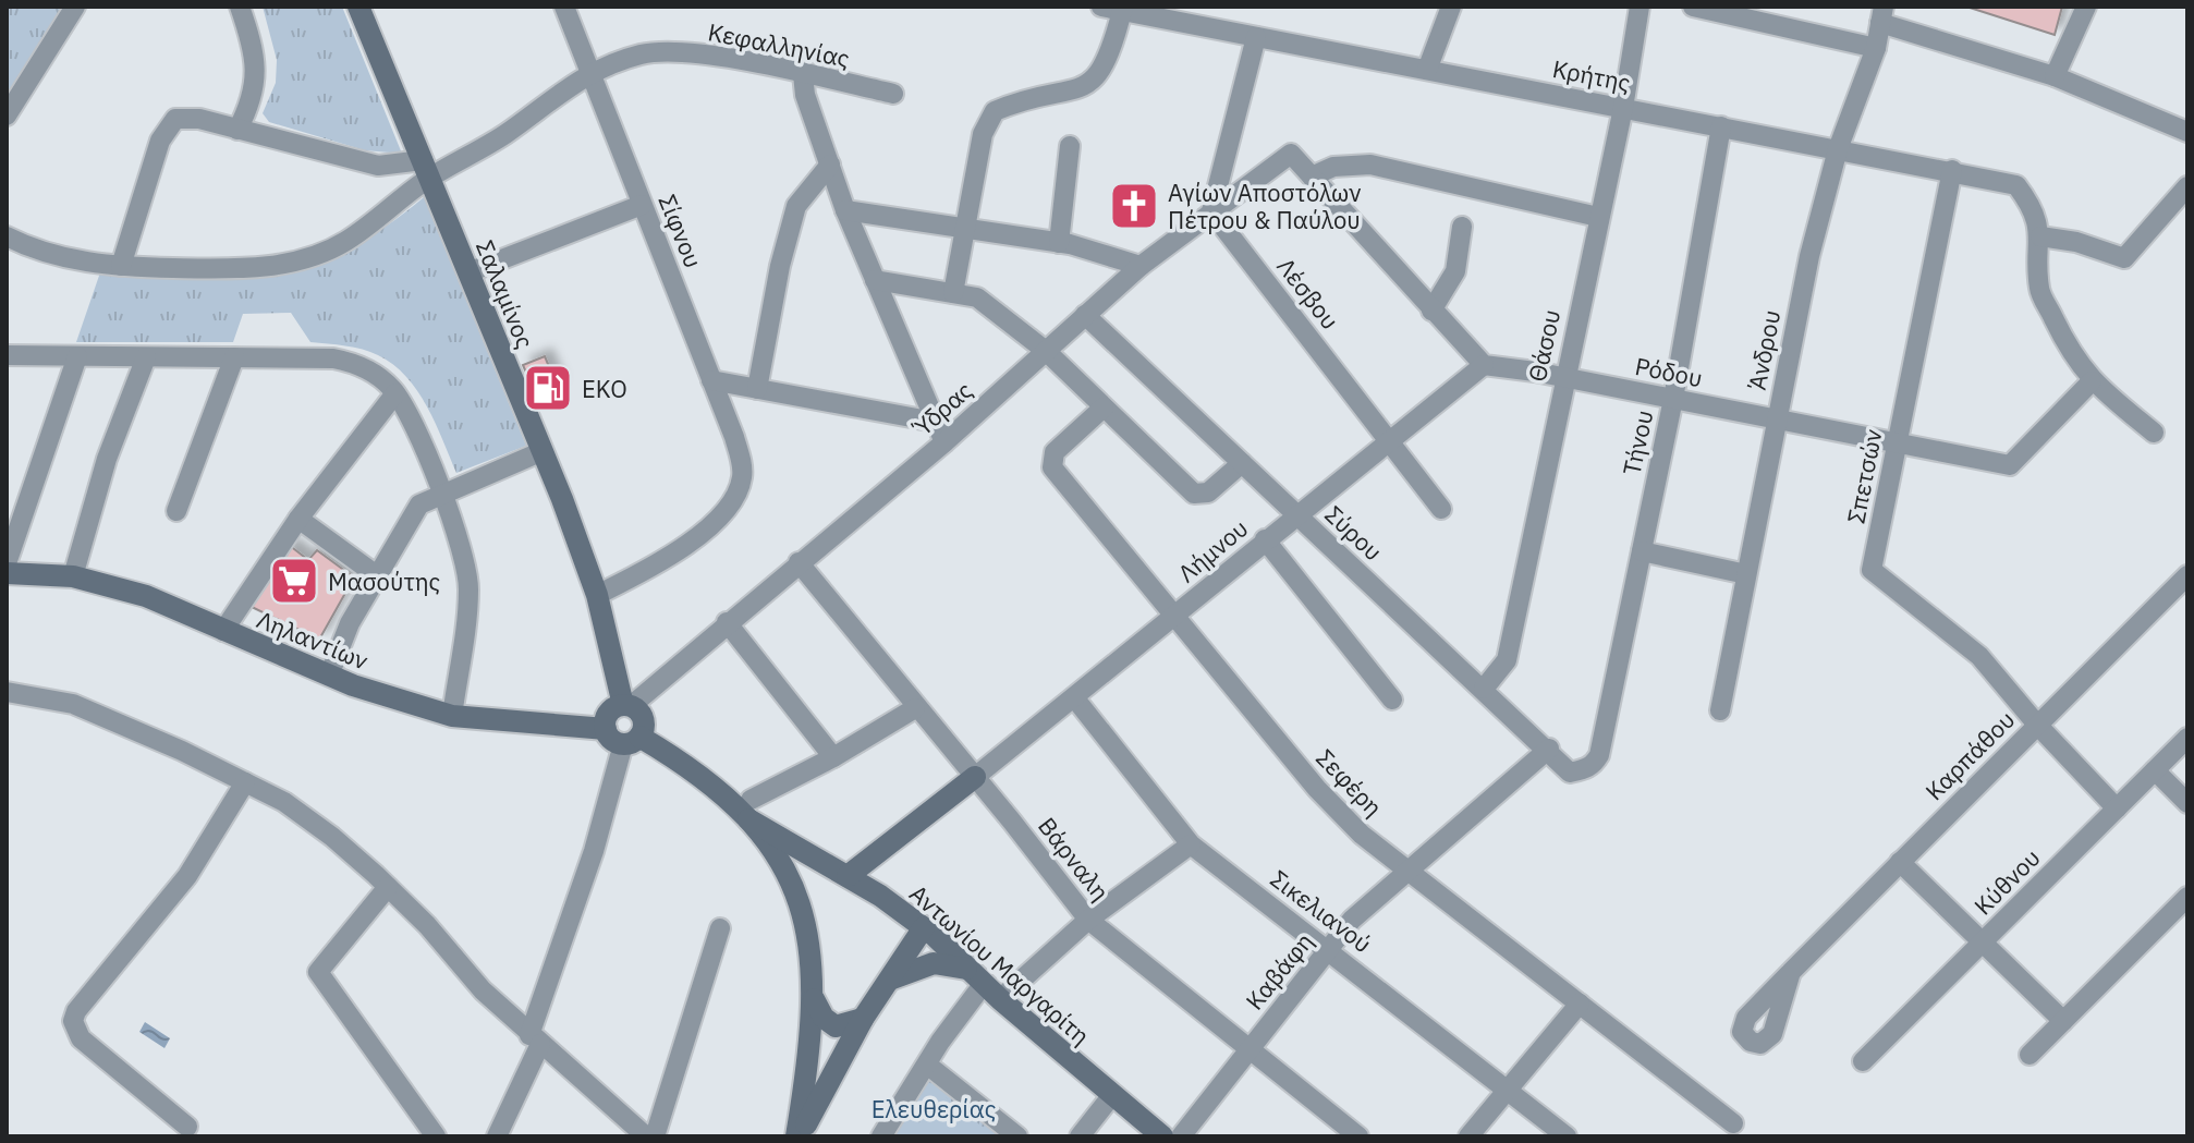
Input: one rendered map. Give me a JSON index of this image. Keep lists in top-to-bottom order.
{
  "streets": {
    "main road": ["Σαλαμίνος", "Ληλαντίων", "Αντωνίου Μαργαρίτη"],
    "street": [
      "Κεφαλληνίας",
      "Κρήτης",
      "Σίφνου",
      "Λέσβου",
      "Θάσου",
      "Άνδρου",
      "Ρόδου",
      "Ύδρας",
      "Τήνου",
      "Σπετσών",
      "Σύρου",
      "Λήμνου",
      "Καρπάθου",
      "Σεφέρη",
      "Βάρναλη",
      "Κύθνου",
      "Σικελιανού",
      "Καβάφη"
    ]
  },
  "crossings": [
    ["Κεφαλληνίας", "Σίφνου"],
    ["Κεφαλληνίας", "Σαλαμίνος"],
    ["Κρήτης", "Θάσου"],
    ["Κρήτης", "Άνδρου"],
    ["Κρήτης", "Τήνου"],
    ["Κρήτης", "Σπετσών"],
    ["Σίφνου", "Σαλαμίνος"],
    ["Λέσβου", "Ύδρας"],
    ["Λέσβου", "Λήμνου"],
    ["Σαλαμίνος", "Ύδρας"],
    ["Σαλαμίνος", "Ληλαντίων"],
    ["Θάσου", "Ρόδου"],
    ["Θάσου", "Σύρου"],
    ["Άνδρου", "Ρόδου"],
    ["Ρόδου", "Τήνου"],
    ["Ρόδου", "Σπετσών"],
    ["Ρόδου", "Λήμνου"],
    ["Ύδρας", "Σύρου"],
    ["Ύδρας", "Ληλαντίων"],
    ["Ύδρας", "Βάρναλη"],
    ["Τήνου", "Σύρου"],
    ["Σπετσών", "Καρπάθου"],
    ["Σύρου", "Λήμνου"],
    ["Σύρου", "Καβάφη"],
    ["Λήμνου", "Σεφέρη"],
    ["Λήμνου", "Βάρναλη"],
    ["Λήμνου", "Σικελιανού"],
    ["Σεφέρη", "Καβάφη"],
    ["Βάρναλη", "Καβάφη"],
    ["Σικελιανού", "Καβάφη"]
  ],
  "parks": ["Ελευθερίας"],
  "places": {
    "church": ["Αγίων Αποστόλων Πέτρου & Παύλου"],
    "fuel station": ["EKO"],
    "supermarket": ["Μασούτης"]
  }
}
